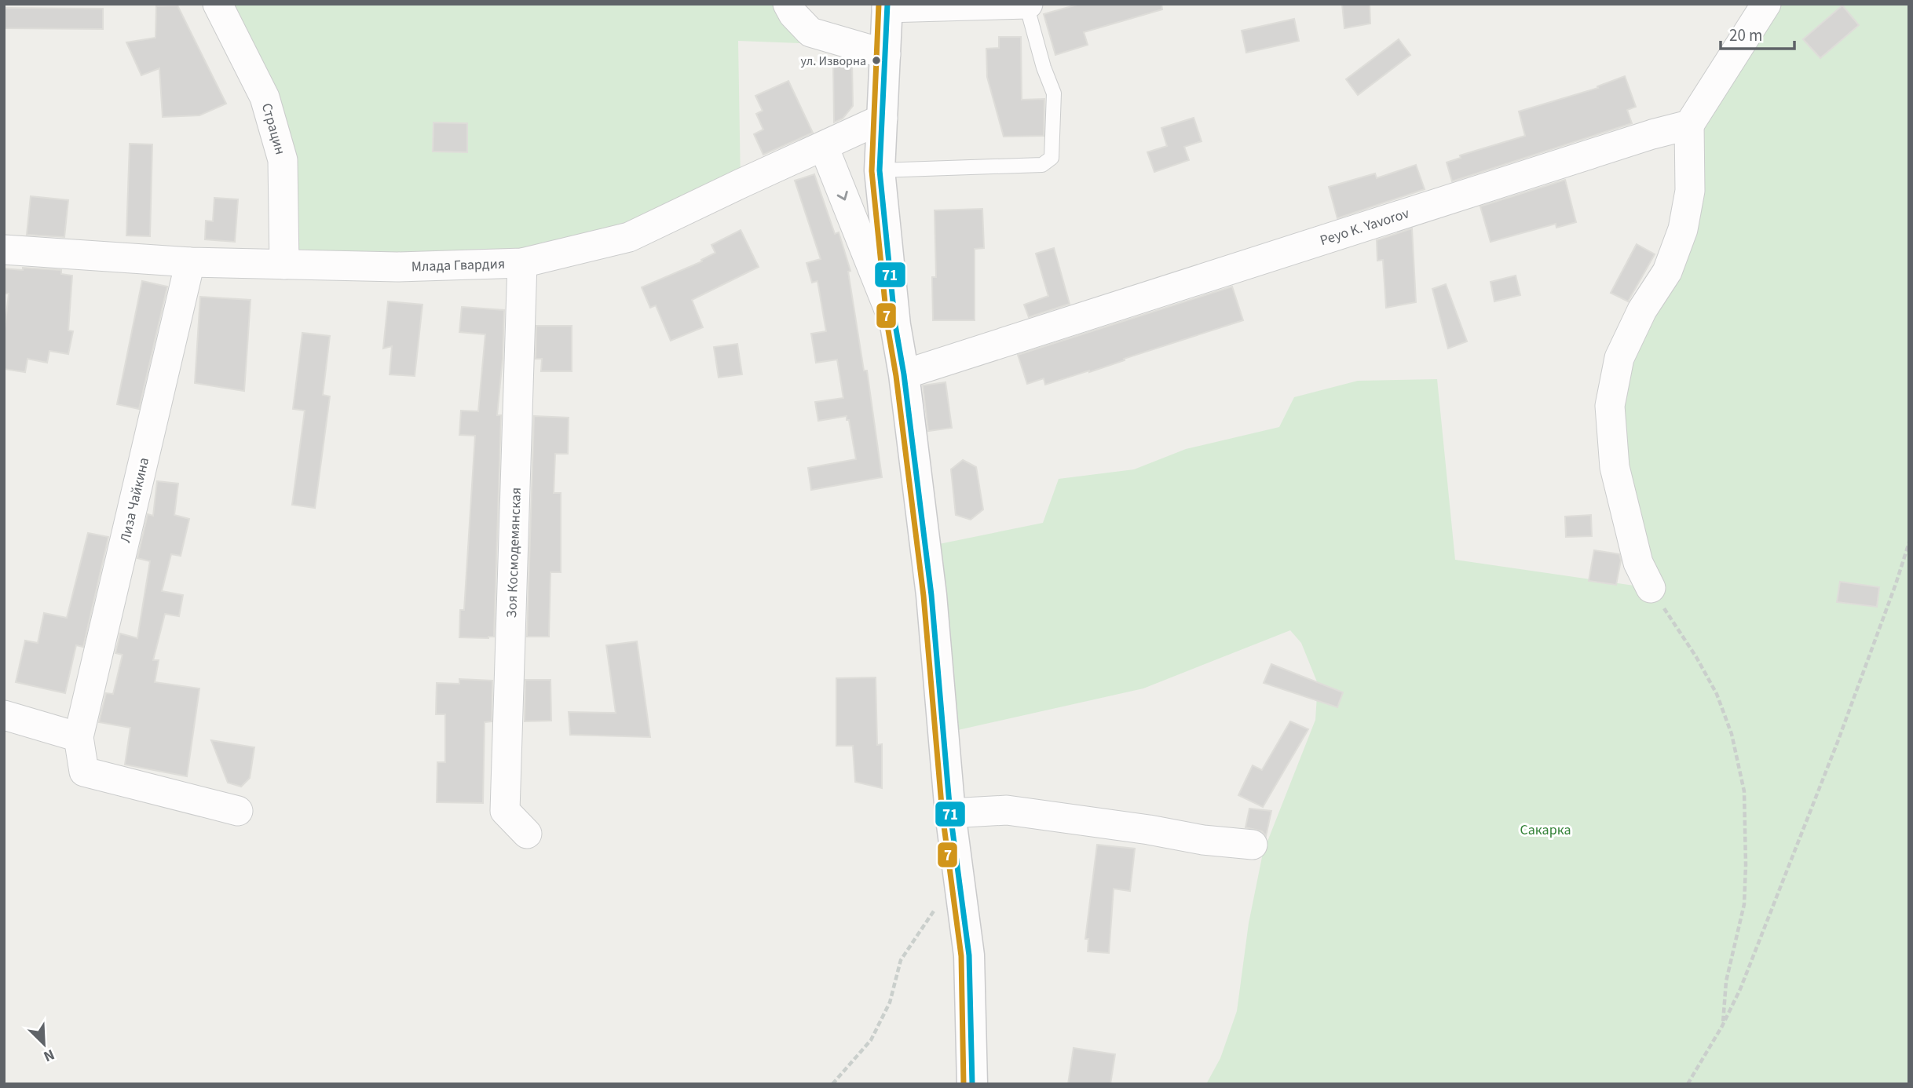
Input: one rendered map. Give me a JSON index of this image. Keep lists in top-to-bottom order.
{
  "streets": {
    "street": [
      "Страцин",
      "Peyo K. Yavorov",
      "Млада Гвардия",
      "Лиза Чайкина",
      "Зоя Космодемянская"
    ]
  },
  "crossings": [
    ["Страцин", "Млада Гвардия"],
    ["Млада Гвардия", "Лиза Чайкина"],
    ["Млада Гвардия", "Зоя Космодемянская"]
  ],
  "parks": ["Сакарка"],
  "places": ["ул. Изворна"],
  "lines": ["transit line 71", "transit line 7"],
  "scale_bar": "20 m",
  "north": "bottom right"
}
